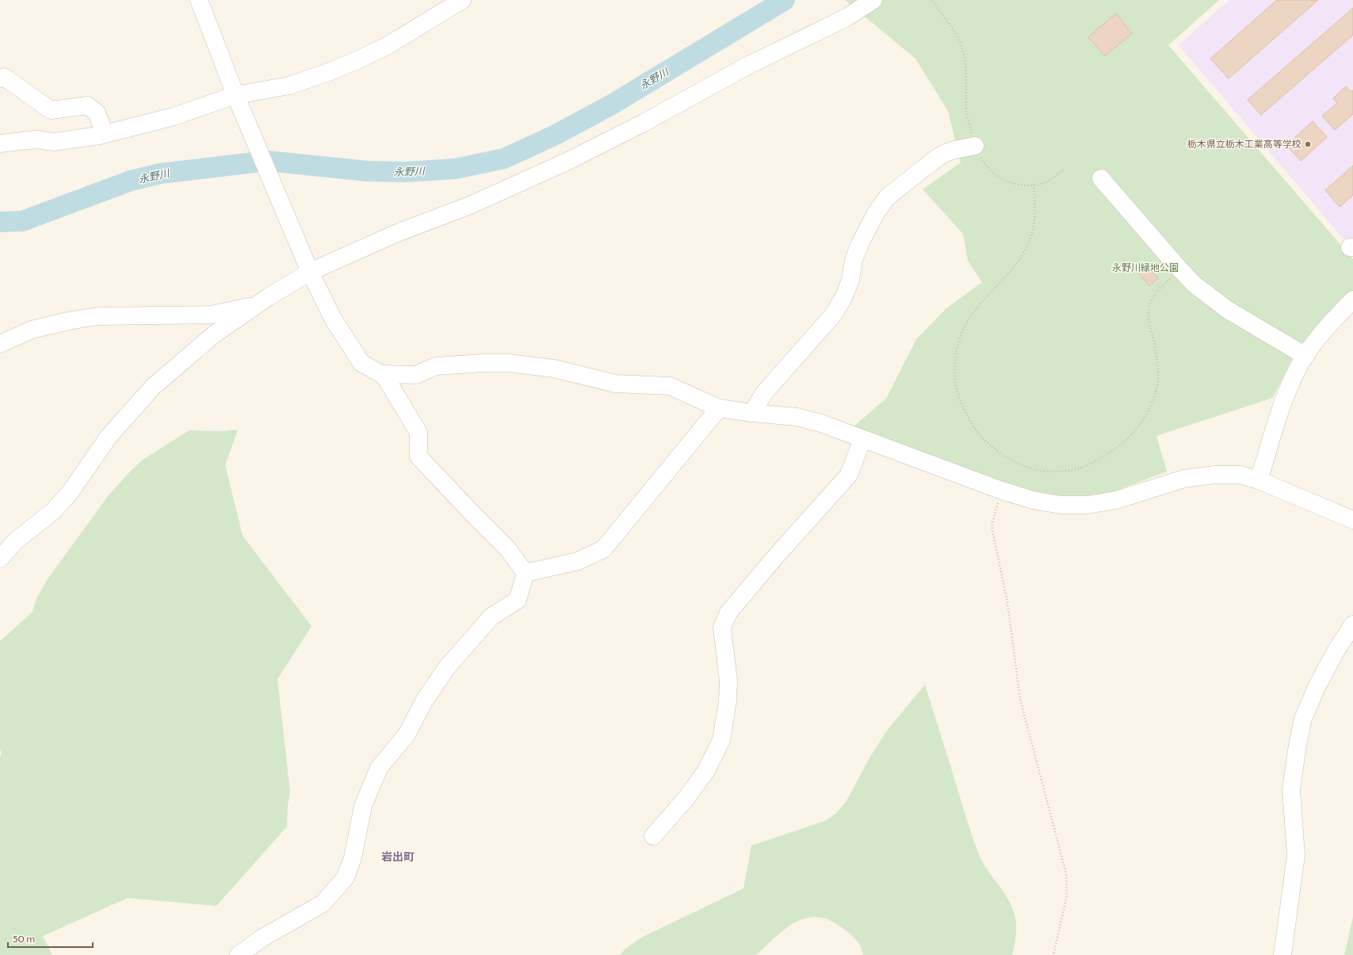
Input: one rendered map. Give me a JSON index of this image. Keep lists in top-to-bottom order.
{
  "districts": ["岩出町"],
  "water": ["永野川"],
  "parks": ["永野川緑地公園"],
  "places": ["栃木県立栃木工業高等学校"],
  "scale_bar": "50 m"
}
